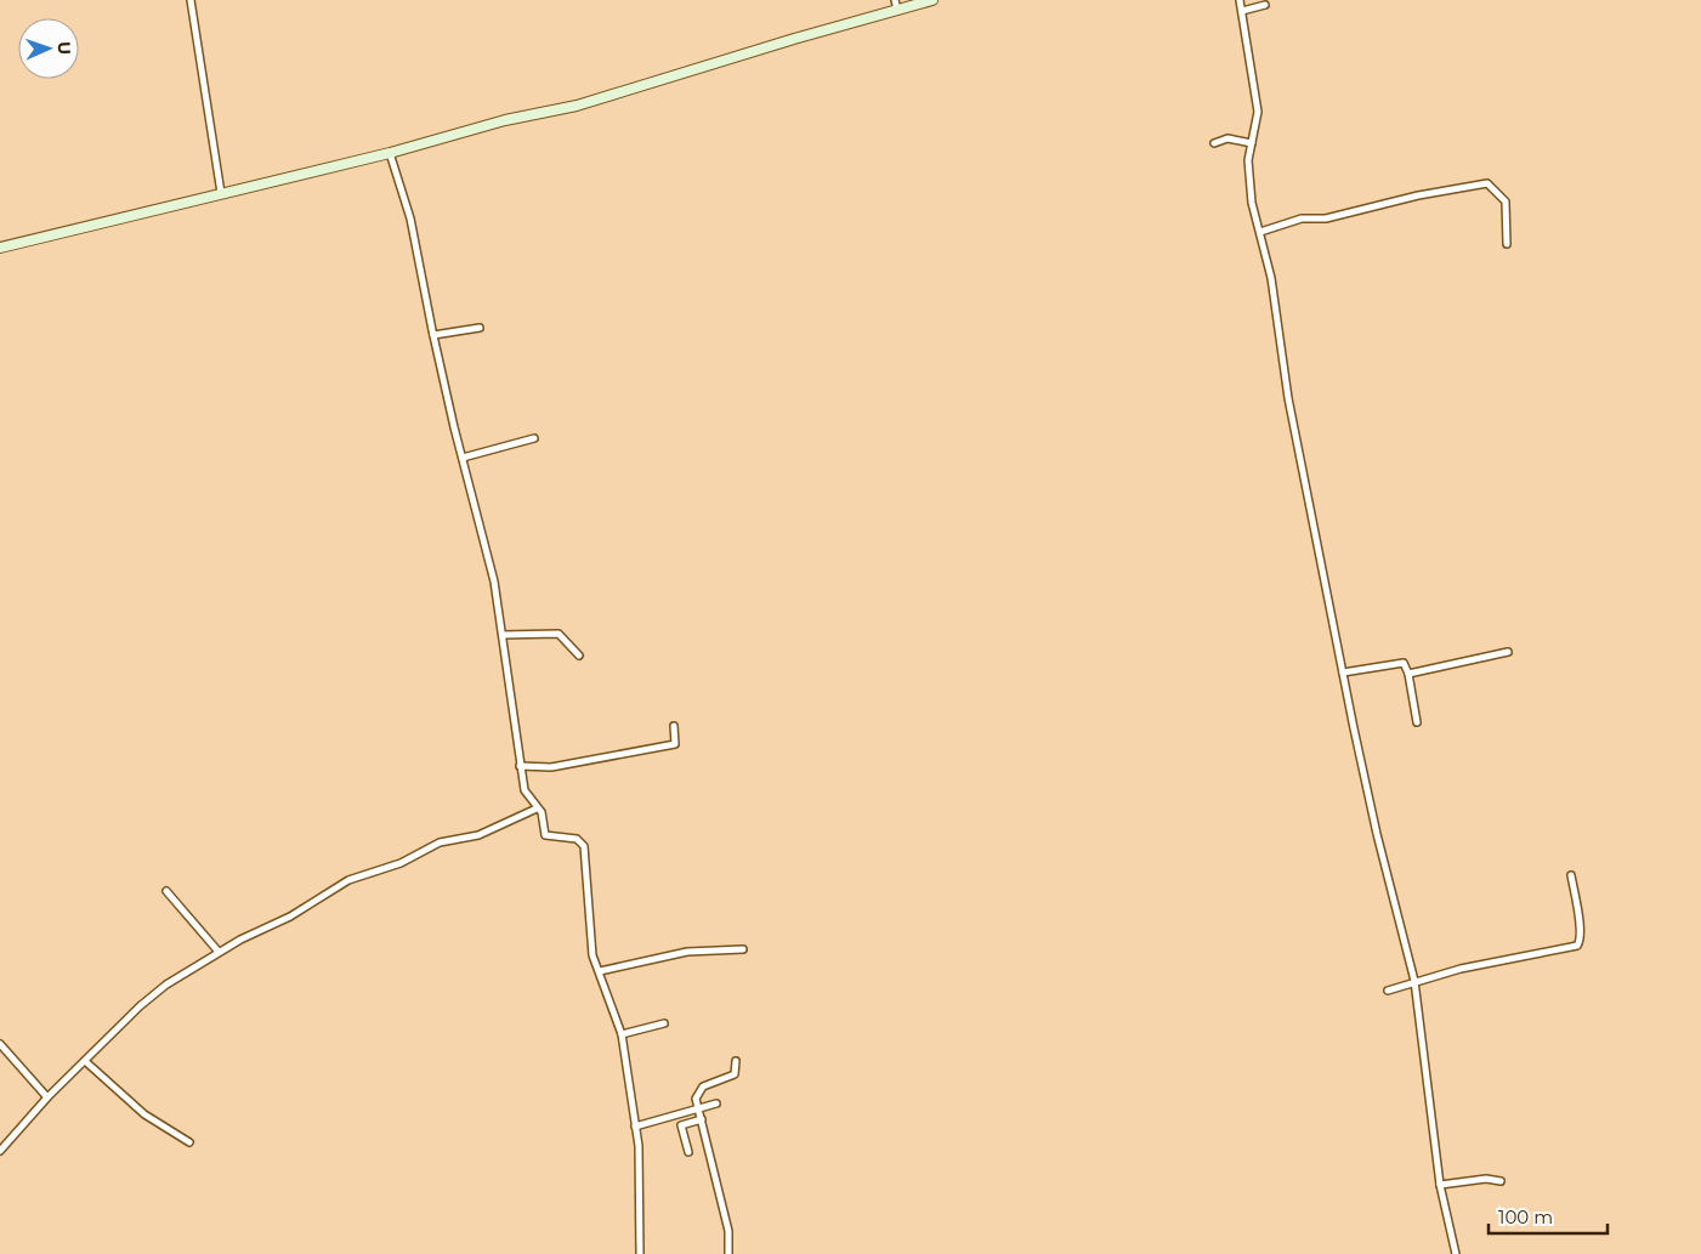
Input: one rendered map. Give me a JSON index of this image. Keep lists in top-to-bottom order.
{
  "scale_bar": "100 m",
  "north": "right"
}
